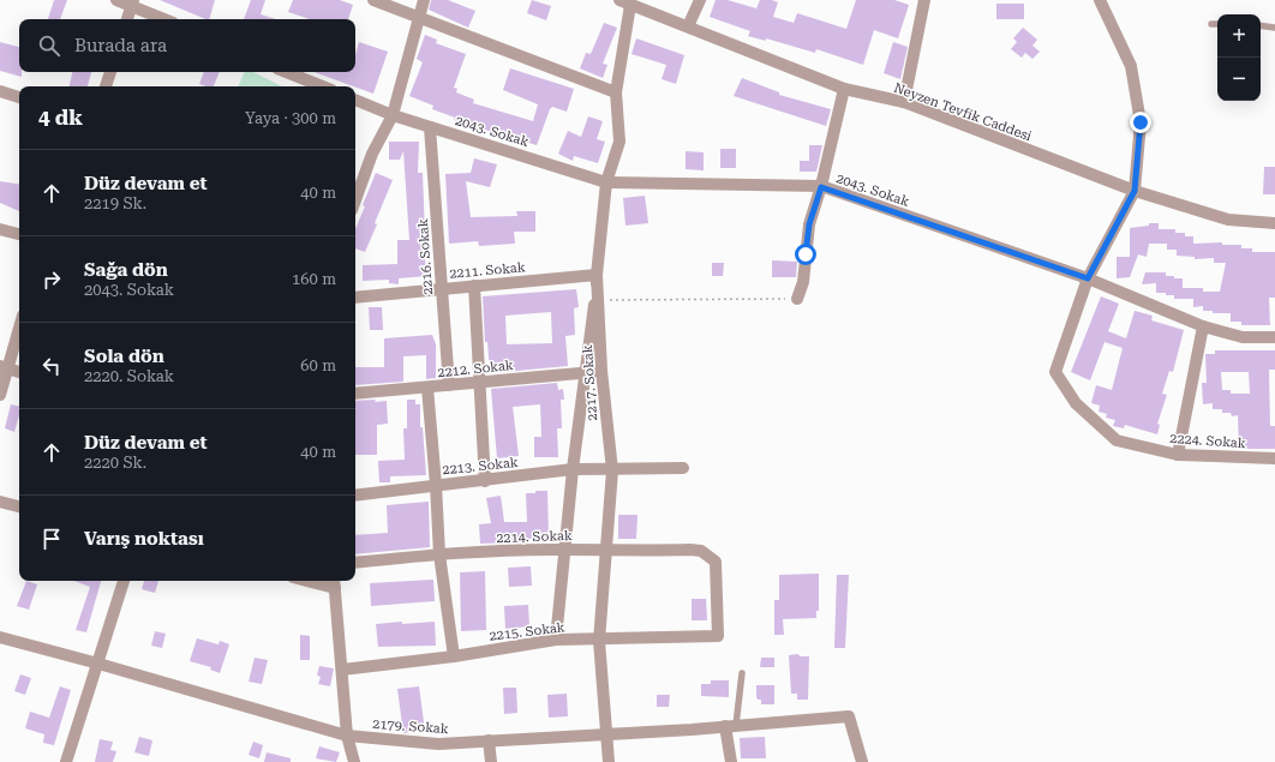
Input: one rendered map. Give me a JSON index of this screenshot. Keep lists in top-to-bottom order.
{
  "streets": {
    "street": [
      "Neyzen Tevfik Caddesi",
      "2043. Sokak",
      "2216. Sokak",
      "2211. Sokak",
      "2212. Sokak",
      "2217. Sokak",
      "2224. Sokak",
      "2213. Sokak",
      "2214. Sokak",
      "2215. Sokak",
      "2179. Sokak"
    ]
  },
  "crossings": [
    ["Neyzen Tevfik Caddesi", "2217. Sokak"],
    ["2043. Sokak", "2216. Sokak"],
    ["2043. Sokak", "2217. Sokak"],
    ["2043. Sokak", "2224. Sokak"],
    ["2216. Sokak", "2211. Sokak"],
    ["2216. Sokak", "2212. Sokak"],
    ["2211. Sokak", "2217. Sokak"],
    ["2212. Sokak", "2217. Sokak"],
    ["2217. Sokak", "2213. Sokak"],
    ["2217. Sokak", "2214. Sokak"],
    ["2217. Sokak", "2215. Sokak"],
    ["2217. Sokak", "2179. Sokak"],
    ["2214. Sokak", "2215. Sokak"]
  ],
  "page": {
    "map_buttons": ["+", "−"],
    "search": "Burada ara",
    "heading": ["4 dk", "Yaya · 300 m"],
    "list": [
      ["Düz devam et", "2219 Sk.", "40 m"],
      ["Sağa dön", "2043. Sokak", "160 m"],
      ["Sola dön", "2220. Sokak", "60 m"],
      ["Düz devam et", "2220 Sk.", "40 m"],
      "Varış noktası"
    ]
  }
}
